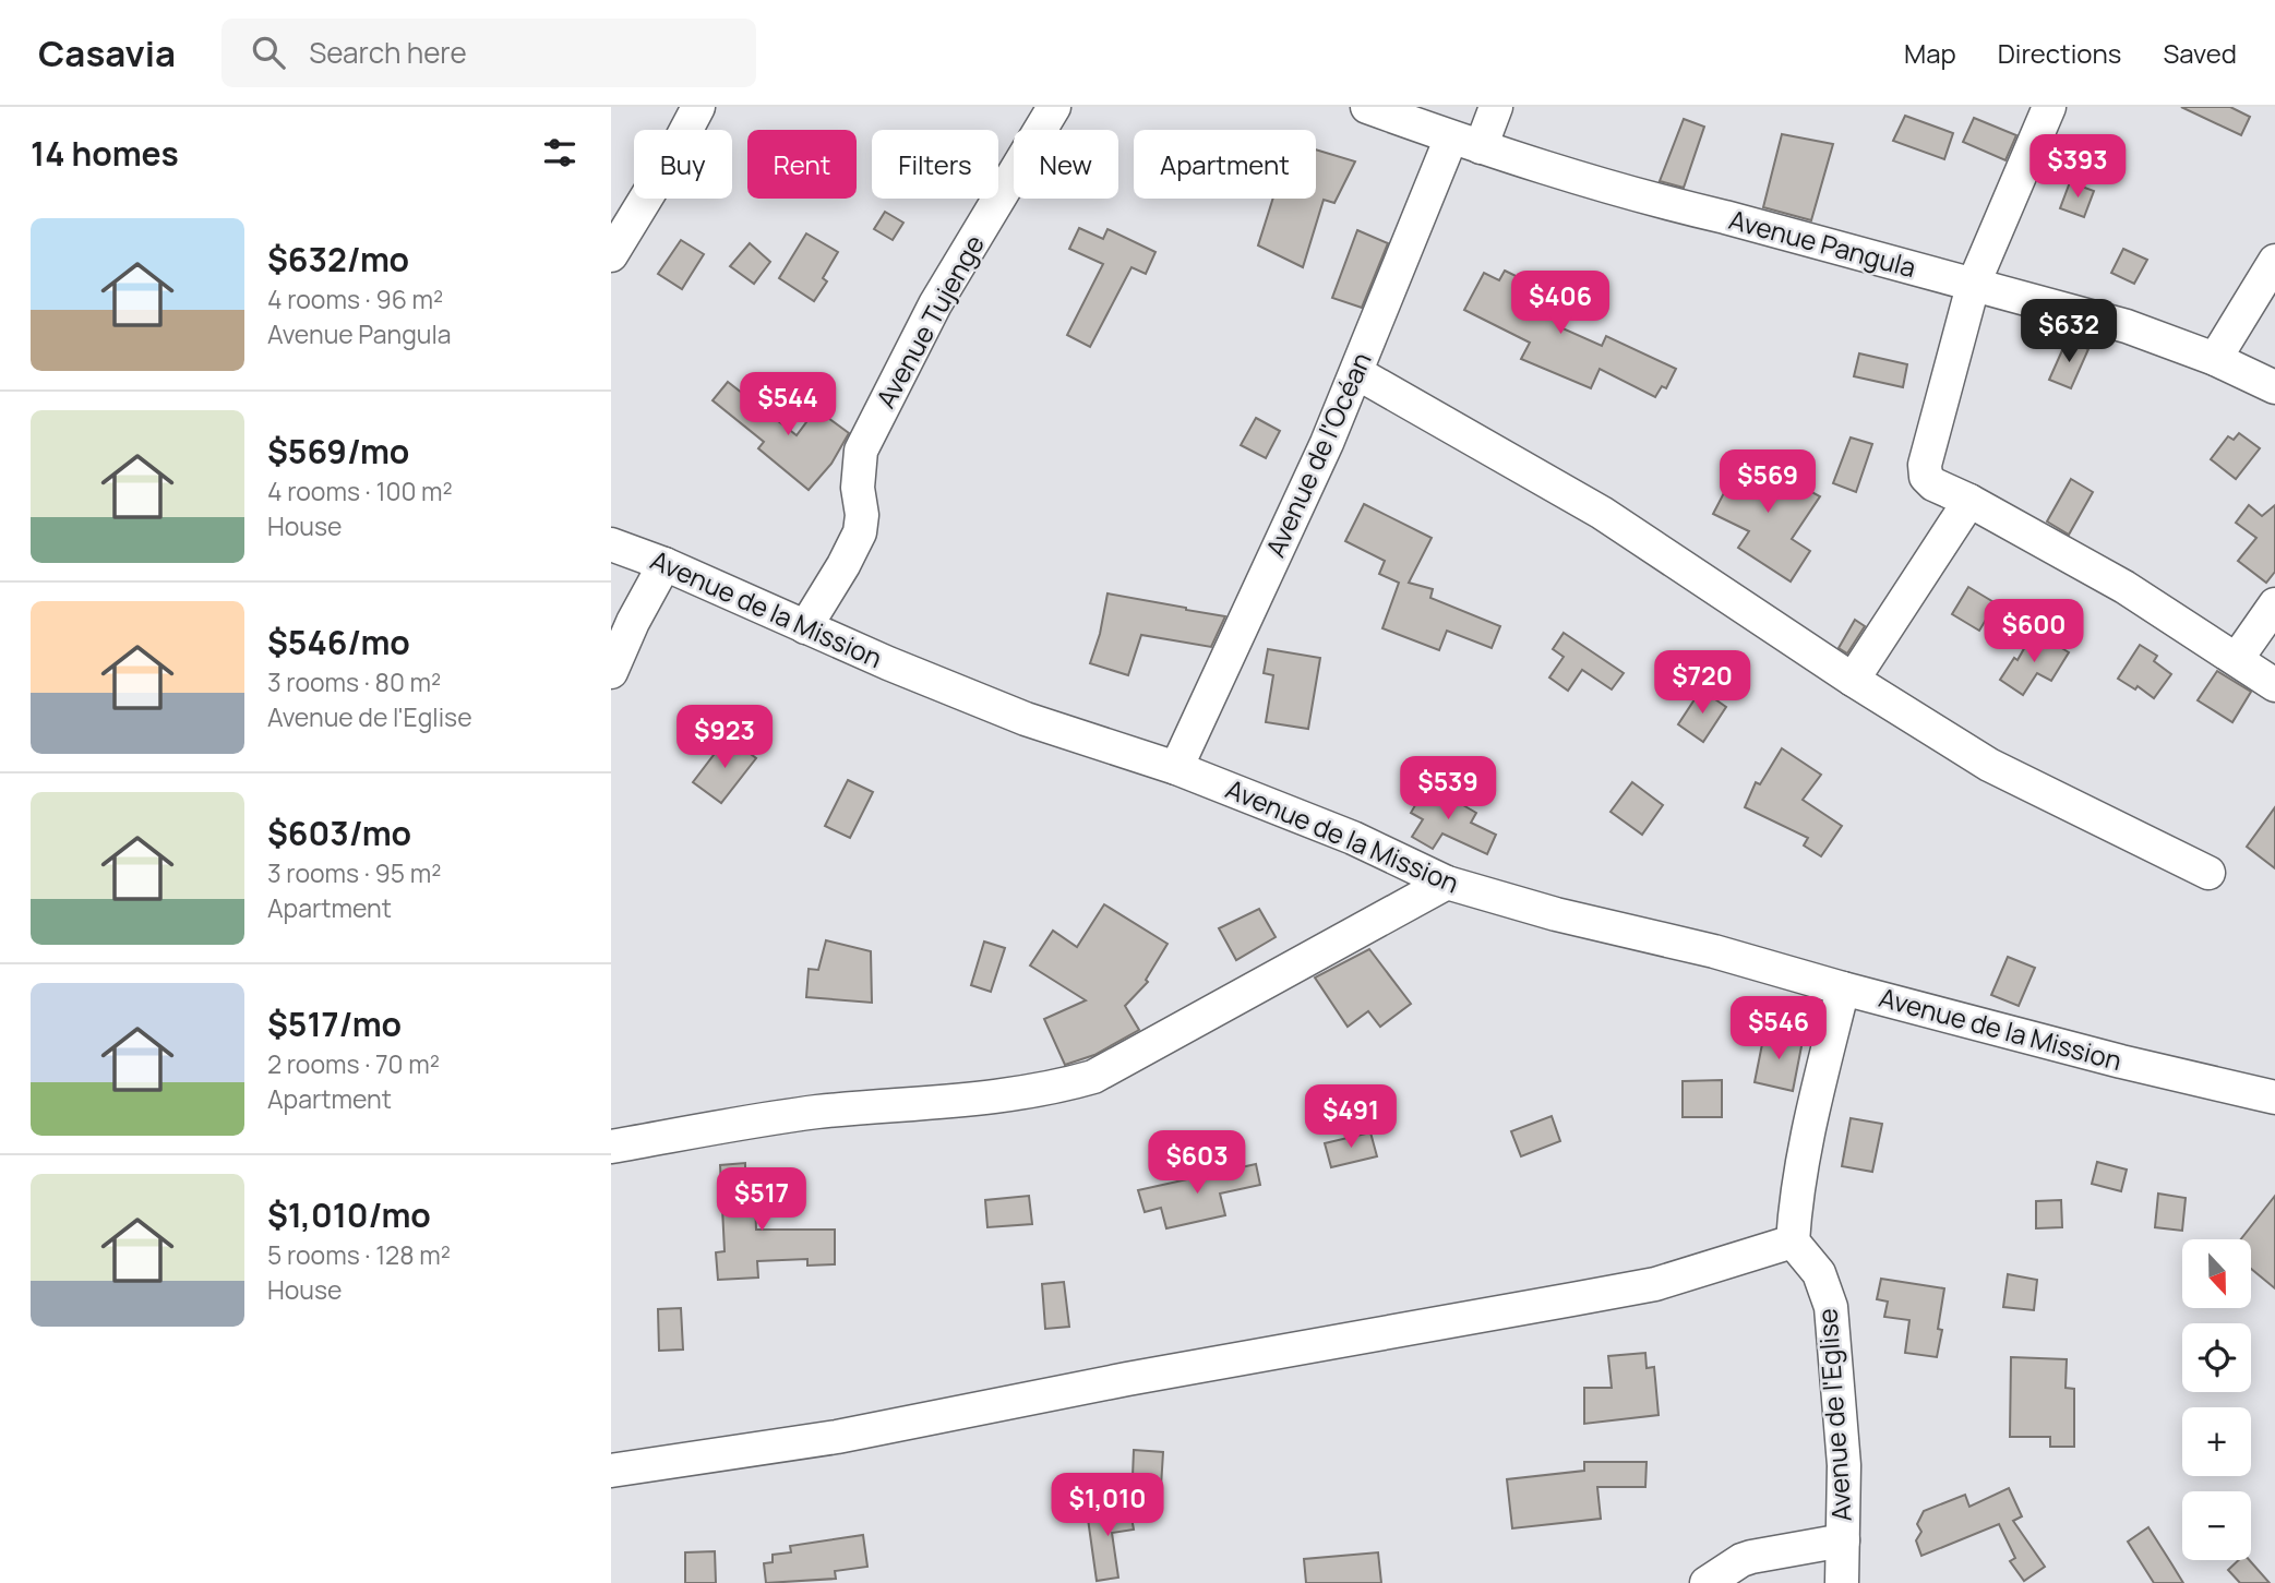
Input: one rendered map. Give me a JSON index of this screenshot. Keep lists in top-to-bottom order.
{
  "streets": {
    "street": [
      "Avenue Pangula",
      "Avenue Tujenge",
      "Avenue de l'Océan",
      "Avenue de la Mission",
      "Avenue de l'Eglise"
    ]
  },
  "crossings": [
    ["Avenue Pangula", "Avenue de l'Océan"],
    ["Avenue Tujenge", "Avenue de la Mission"],
    ["Avenue de l'Océan", "Avenue de la Mission"]
  ],
  "north": "bottom",
  "page": {
    "header": "Casavia",
    "search": "Search here",
    "nav": ["Map", "Directions", "Saved"],
    "heading": "14 homes",
    "chip": [
      "Buy",
      "Rent",
      "Filters",
      "New",
      "Apartment"
    ],
    "price": [
      "$393",
      "$406",
      "$632",
      "$544",
      "$569",
      "$600",
      "$720",
      "$923",
      "$539",
      "$546",
      "$491",
      "$603",
      "$517",
      "$1,010"
    ],
    "list": [
      {
        "name": "$632/mo",
        "note": "4 rooms · 96 m² · Avenue Pangula"
      },
      {
        "name": "$569/mo",
        "note": "4 rooms · 100 m² · House"
      },
      {
        "name": "$546/mo",
        "note": "3 rooms · 80 m² · Avenue de l'Eglise"
      },
      {
        "name": "$603/mo",
        "note": "3 rooms · 95 m² · Apartment"
      },
      {
        "name": "$517/mo",
        "note": "2 rooms · 70 m² · Apartment"
      },
      {
        "name": "$1,010/mo",
        "note": "5 rooms · 128 m² · House"
      }
    ],
    "map_buttons": ["+", "−"]
  }
}
